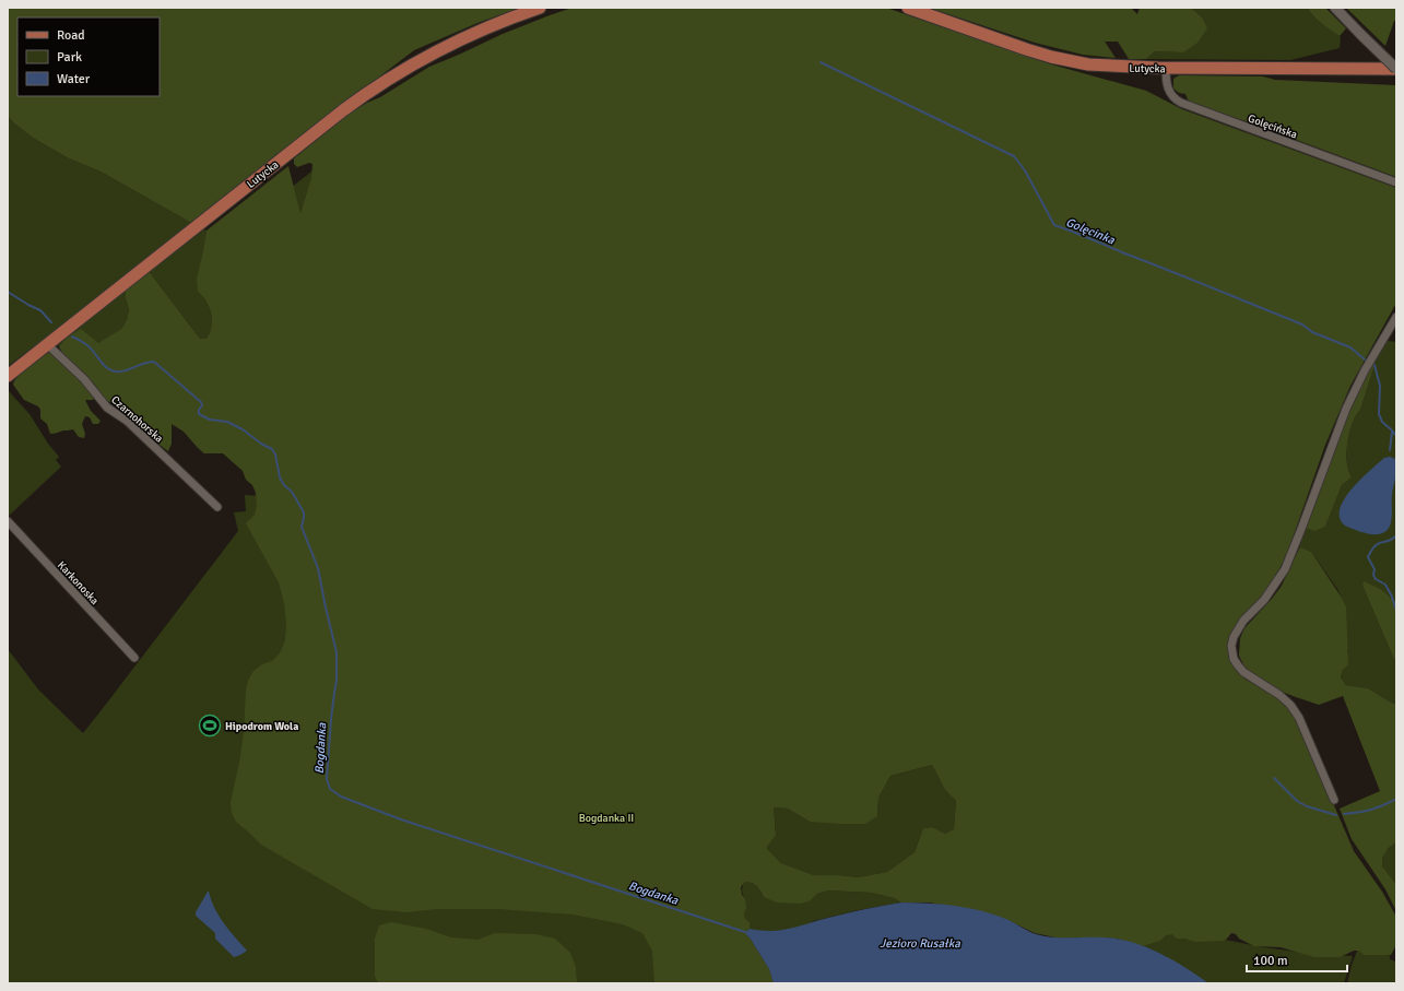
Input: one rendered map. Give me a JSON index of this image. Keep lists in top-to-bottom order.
{
  "streets": {
    "main road": ["Lutycka"],
    "street": ["Golęcińska", "Czarnohorska", "Karkonoska"]
  },
  "crossings": [
    ["Lutycka", "Golęcińska"],
    ["Lutycka", "Czarnohorska"]
  ],
  "water": ["Golęcinka", "Bogdanka", "Jezioro Rusałka"],
  "parks": ["Bogdanka II"],
  "places": {
    "sports": ["Hipodrom Wola"]
  },
  "legend": ["Road", "Park", "Water"],
  "scale_bar": "100 m"
}
